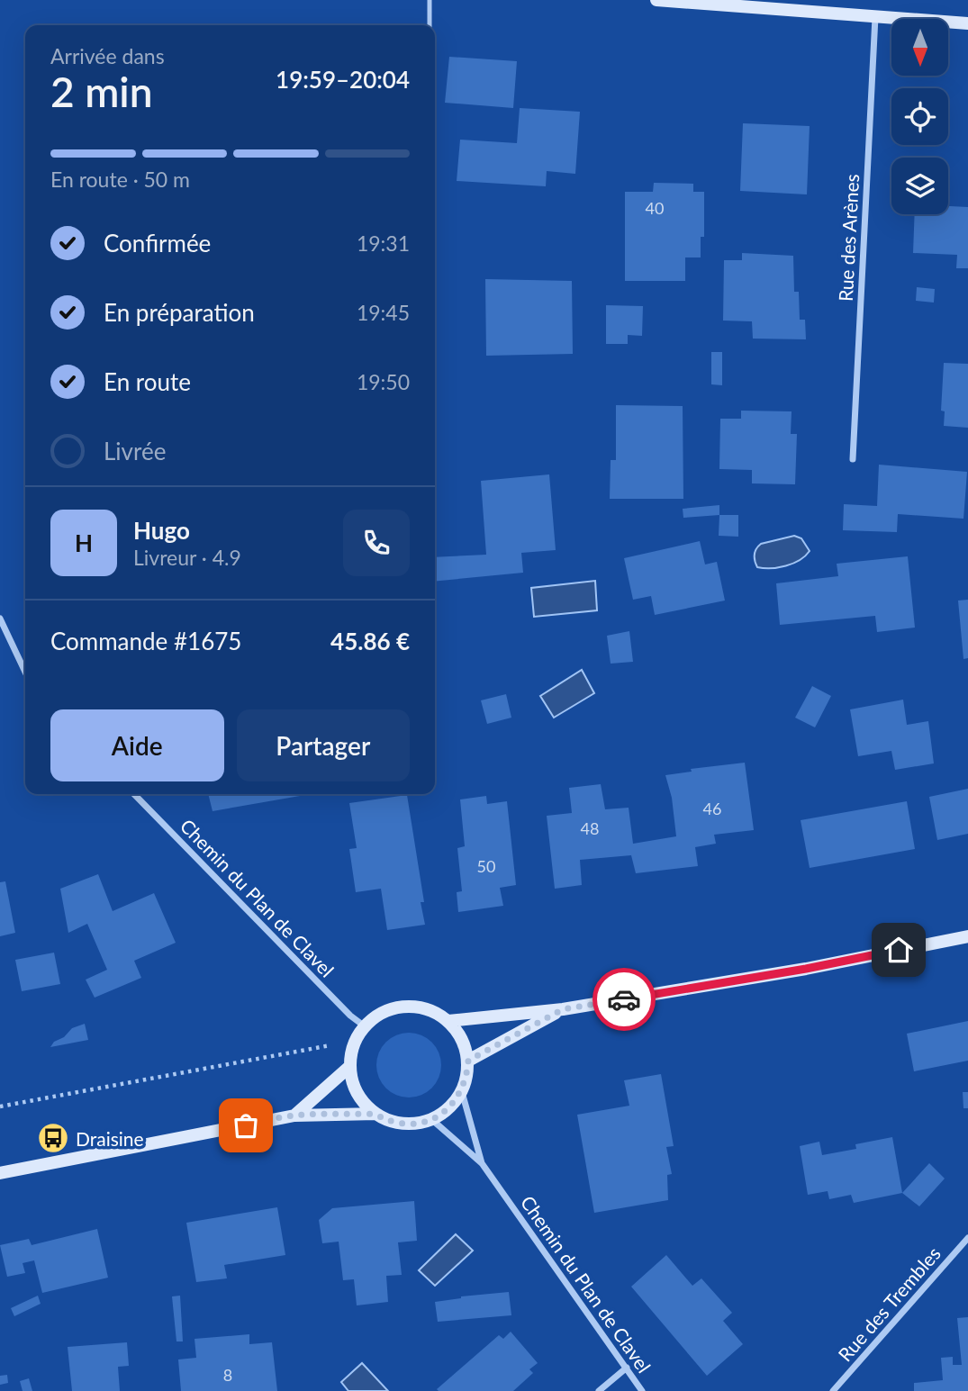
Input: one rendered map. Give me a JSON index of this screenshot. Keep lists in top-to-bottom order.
{
  "streets": {
    "street": ["Rue des Arènes", "Chemin du Plan de Clavel", "Rue des Trembles"]
  },
  "places": {
    "bus stop": ["Draisine"]
  },
  "house_numbers": [
    "40",
    "46",
    "48",
    "50",
    "8"
  ],
  "north": "bottom",
  "page": {
    "heading": ["2 min", "Arrivée dans", "19:59–20:04"],
    "panel": [
      "Hugo",
      "Livreur · 4.9",
      "Commande #1675",
      "45.86 €"
    ],
    "bar": "En route · 50 m",
    "list": [
      ["Confirmée", "19:31"],
      ["En préparation", "19:45"],
      ["En route", "19:50"],
      "Livrée"
    ],
    "round": "H",
    "buttons": ["Aide", "Partager"]
  }
}
